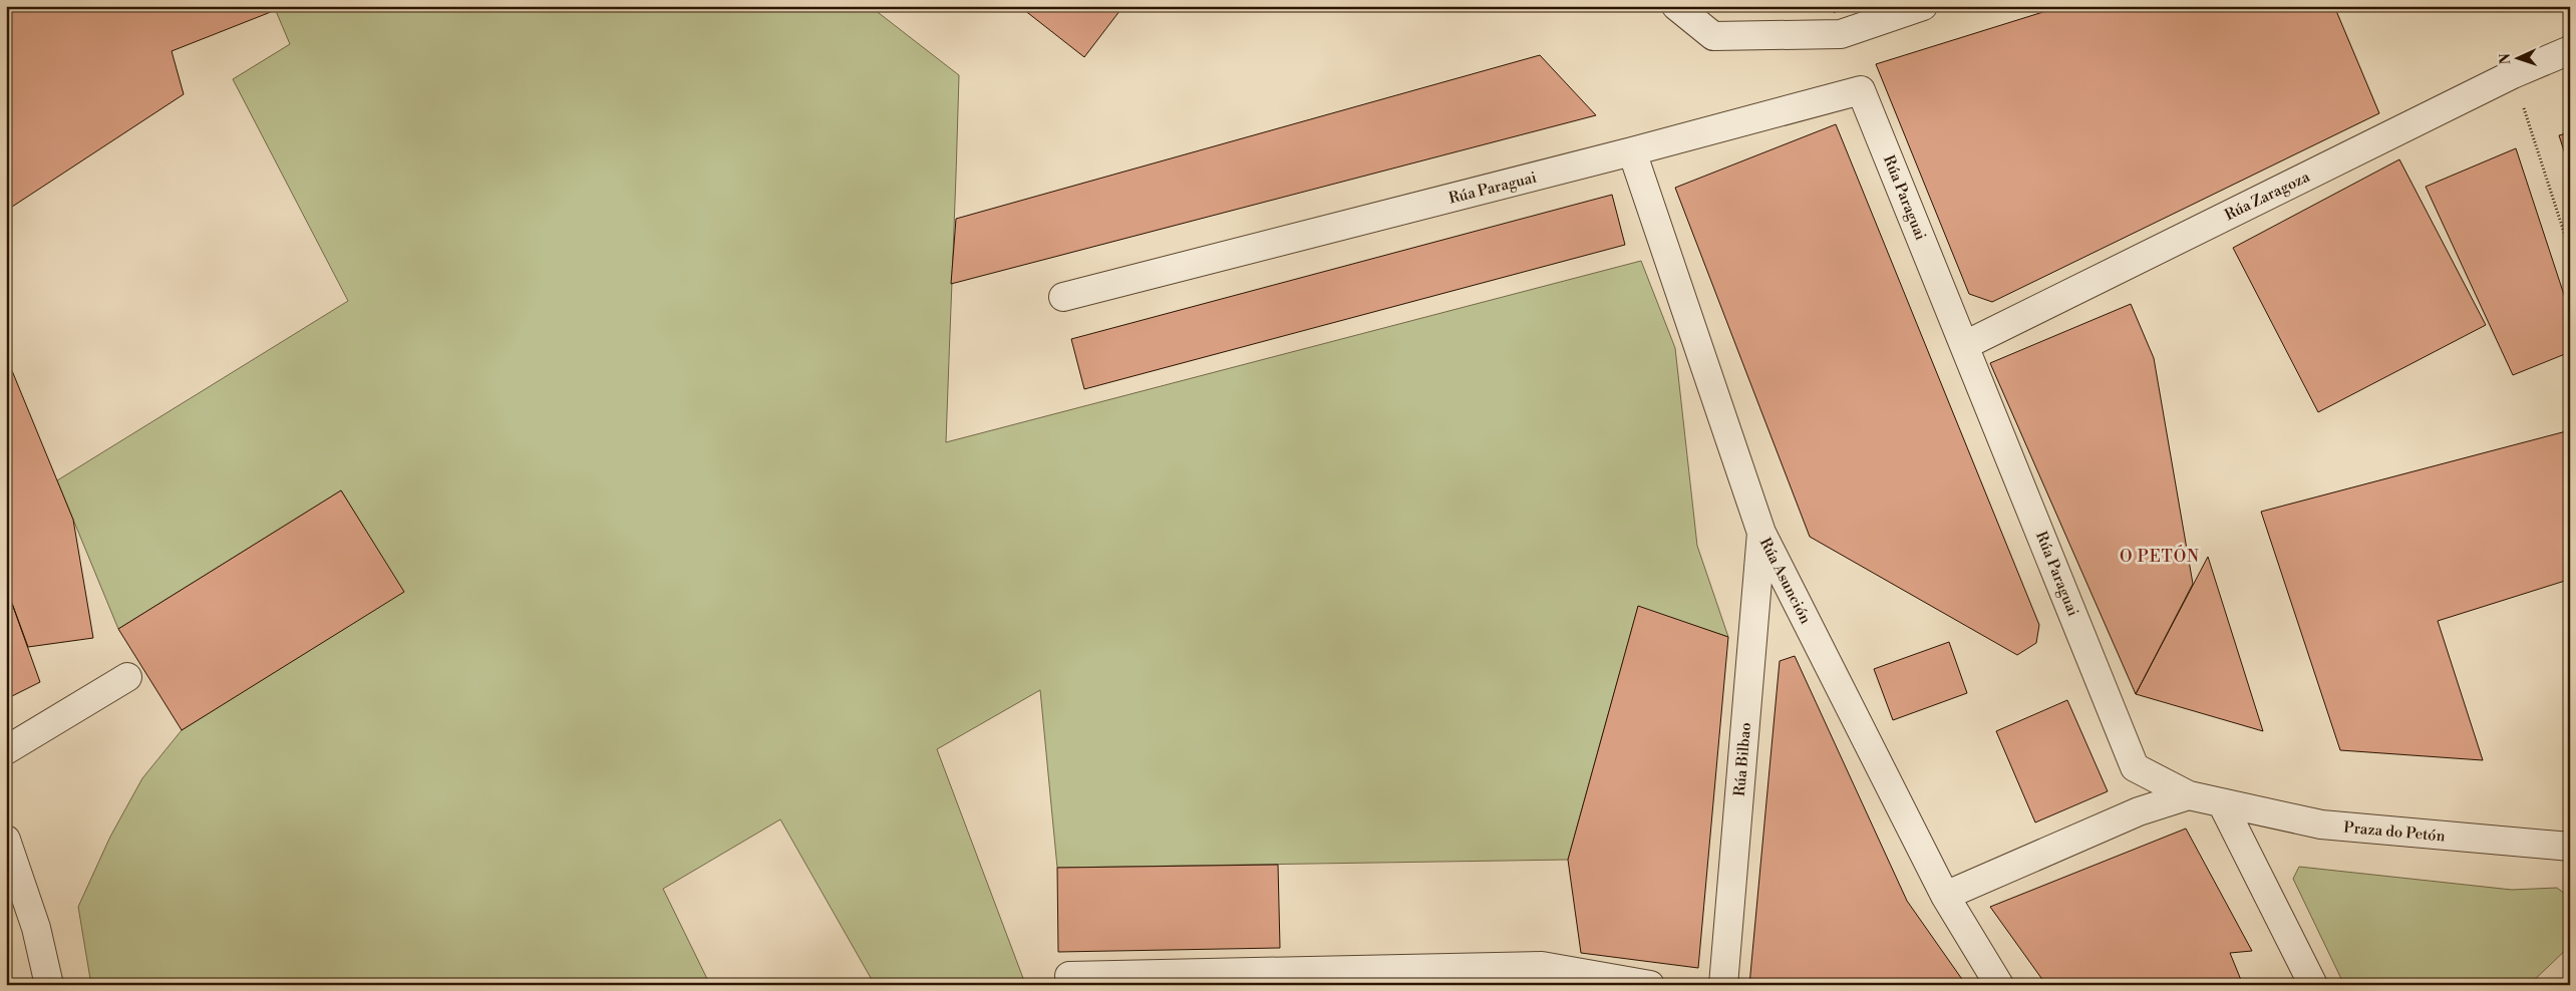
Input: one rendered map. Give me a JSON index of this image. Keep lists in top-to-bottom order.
{
  "streets": {
    "street": [
      "Rúa Paraguai",
      "Rúa Zaragoza",
      "Rúa Asunción",
      "Rúa Bilbao",
      "Praza do Petón"
    ]
  },
  "crossings": [
    ["Rúa Paraguai", "Rúa Zaragoza"],
    ["Rúa Paraguai", "Rúa Asunción"],
    ["Rúa Paraguai", "Praza do Petón"],
    ["Rúa Asunción", "Rúa Bilbao"]
  ],
  "districts": ["O PETÓN"],
  "north": "left"
}
